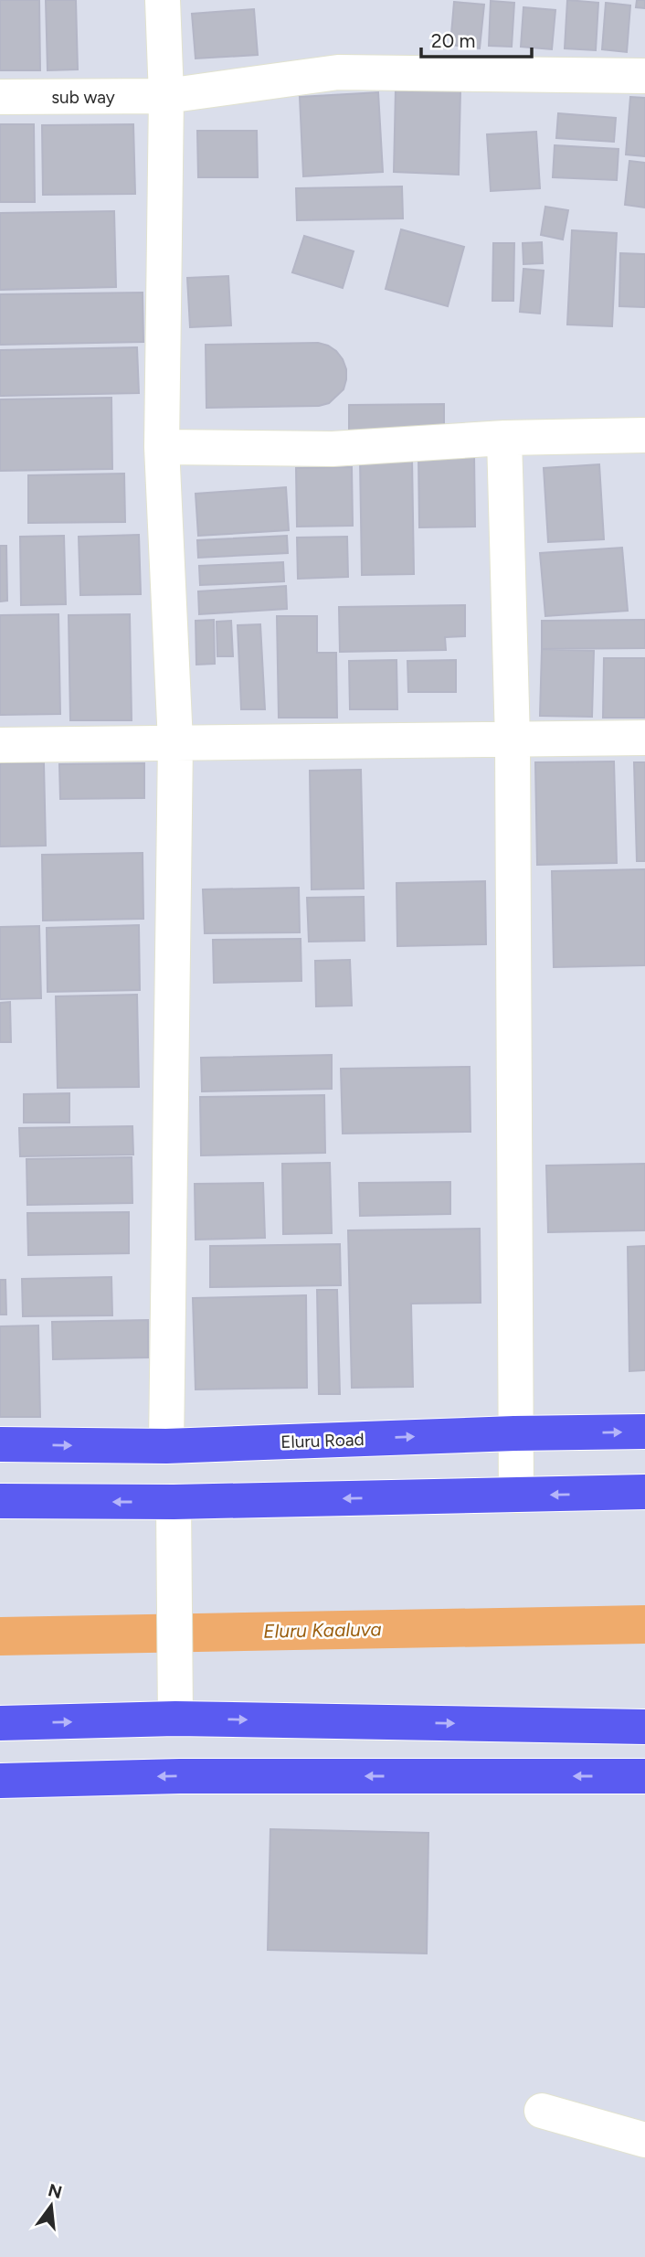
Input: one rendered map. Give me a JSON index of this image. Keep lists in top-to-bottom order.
{
  "streets": {
    "main road": ["Eluru Road"],
    "street": ["sub way"]
  },
  "water": ["Eluru Kaaluva"],
  "scale_bar": "20 m",
  "north": "top"
}
